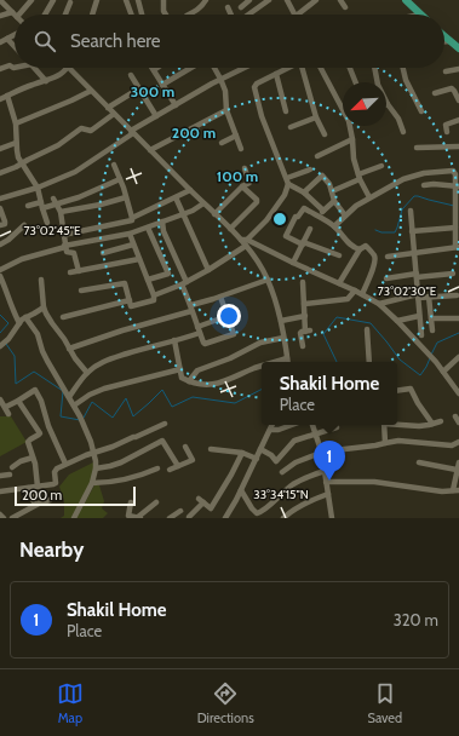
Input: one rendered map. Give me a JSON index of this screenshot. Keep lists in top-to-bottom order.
{
  "scale_bar": "200 m",
  "north": "bottom left",
  "page": {
    "search": "Search here",
    "popup": ["Shakil Home", "Place"],
    "pins": "1",
    "scale": "200 m",
    "heading": "Nearby",
    "list": [
      {
        "mark": "1",
        "name": "Shakil Home",
        "note": "Place",
        "value": "320 m"
      }
    ],
    "nav": ["Map", "Directions", "Saved"]
  },
  "coordinates": ["73°02'45\"E", "73°02'30\"E", "33°34'15\"N"],
  "rings": ["300 m", "200 m", "100 m"]
}
